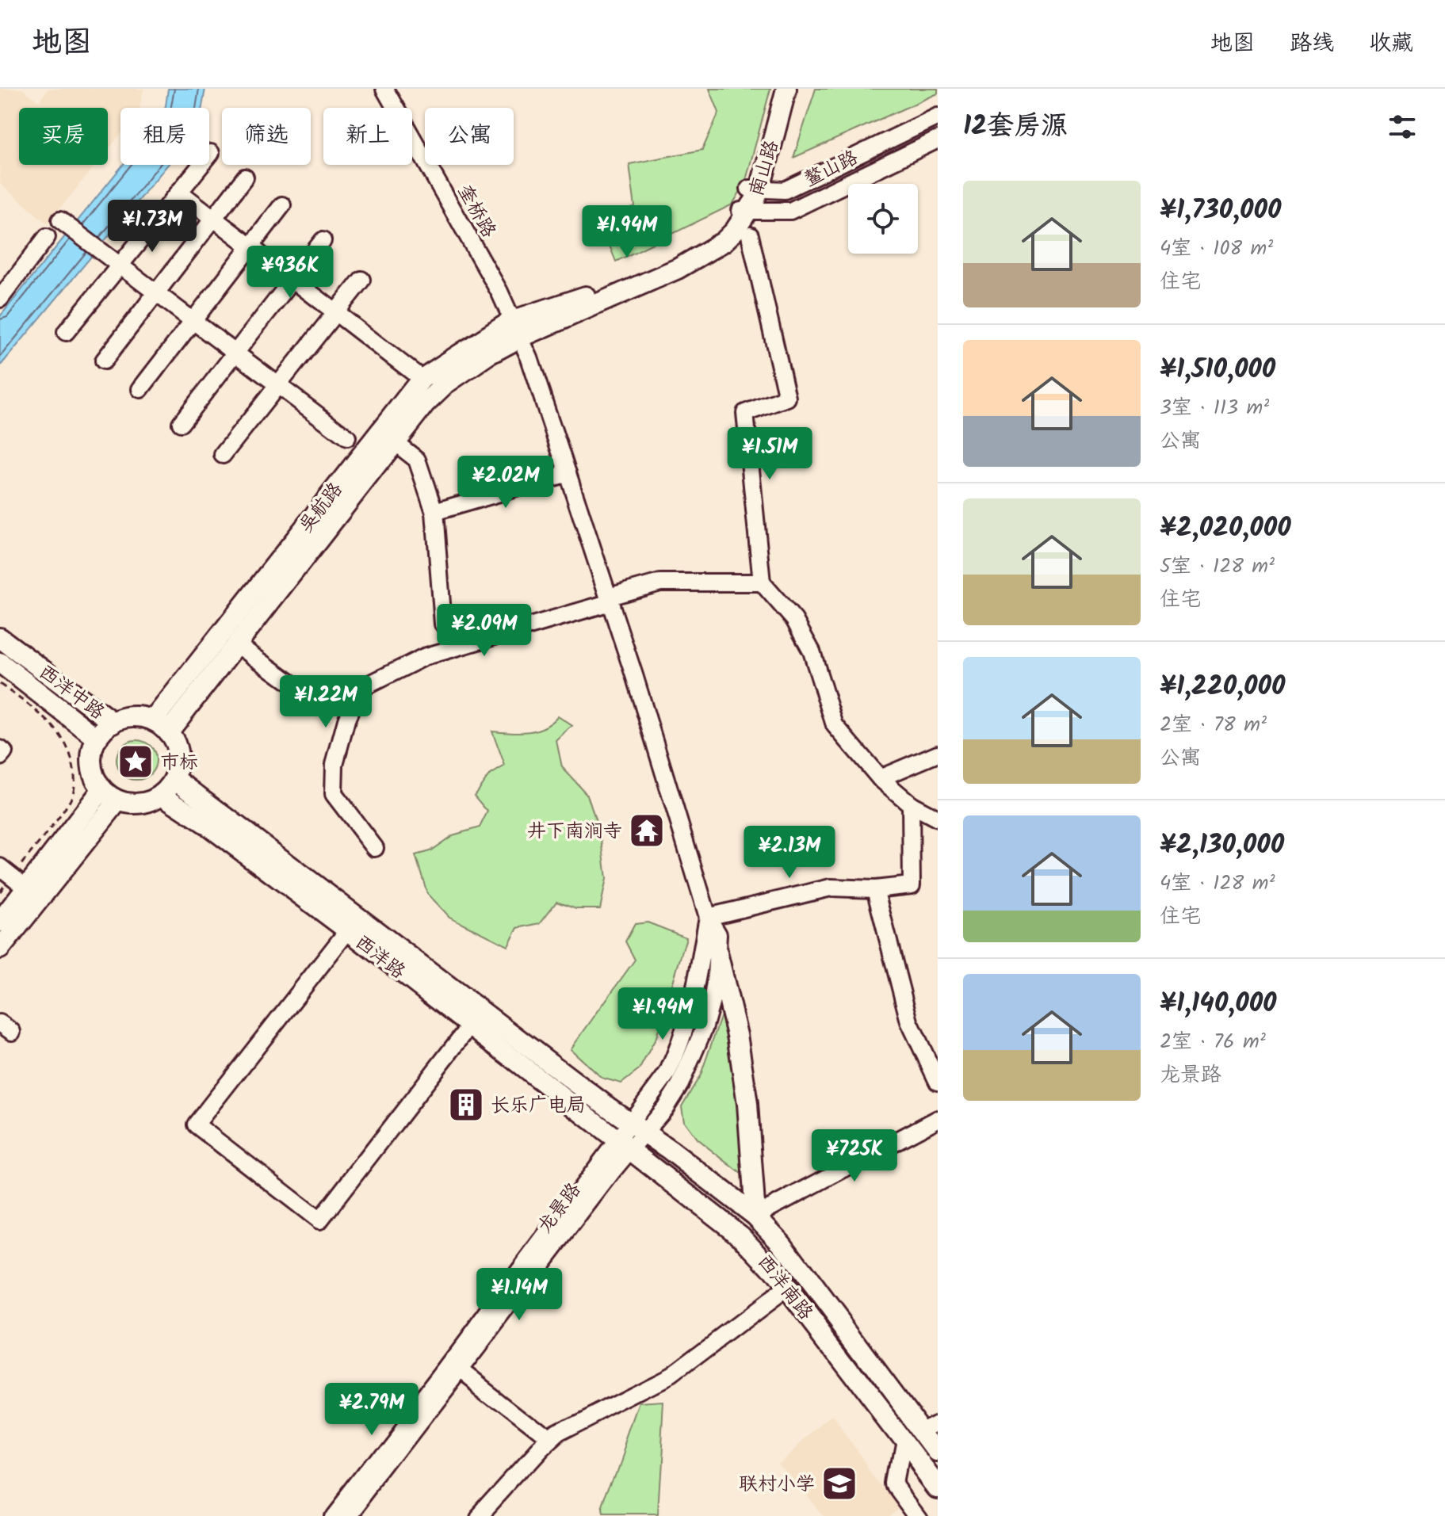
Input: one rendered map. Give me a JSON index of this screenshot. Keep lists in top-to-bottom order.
{
  "streets": {
    "main road": [
      "南山路",
      "吴航路",
      "西洋中路",
      "西洋路",
      "西洋南路"
    ],
    "street": ["鳌山路", "奎桥路", "龙景路"]
  },
  "crossings": [
    ["南山路", "鳌山路"],
    ["南山路", "奎桥路"],
    ["南山路", "吴航路"],
    ["奎桥路", "吴航路"],
    ["奎桥路", "龙景路"],
    ["吴航路", "西洋中路"],
    ["吴航路", "西洋路"],
    ["西洋中路", "西洋路"],
    ["西洋路", "西洋南路"],
    ["龙景路", "西洋南路"]
  ],
  "places": {
    "place": ["市标"],
    "temple": ["井下南涧寺"],
    "building": ["长乐广电局"],
    "school or university": ["联村小学"]
  },
  "page": {
    "header": "地图",
    "nav": ["地图", "路线", "收藏"],
    "heading": "12套房源",
    "chip": [
      "买房",
      "租房",
      "筛选",
      "新上",
      "公寓"
    ],
    "list": [
      {
        "name": "¥1,730,000",
        "note": "4室 · 108 m² · 住宅"
      },
      {
        "name": "¥1,510,000",
        "note": "3室 · 113 m² · 公寓"
      },
      {
        "name": "¥2,020,000",
        "note": "5室 · 128 m² · 住宅"
      },
      {
        "name": "¥1,220,000",
        "note": "2室 · 78 m² · 公寓"
      },
      {
        "name": "¥2,130,000",
        "note": "4室 · 128 m² · 住宅"
      },
      {
        "name": "¥1,140,000",
        "note": "2室 · 76 m² · 龙景路"
      }
    ],
    "price": [
      "¥1.73M",
      "¥1.94M",
      "¥936K",
      "¥1.51M",
      "¥2.02M",
      "¥2.09M",
      "¥1.22M",
      "¥2.13M",
      "¥1.94M",
      "¥725K",
      "¥1.14M",
      "¥2.79M"
    ]
  }
}
